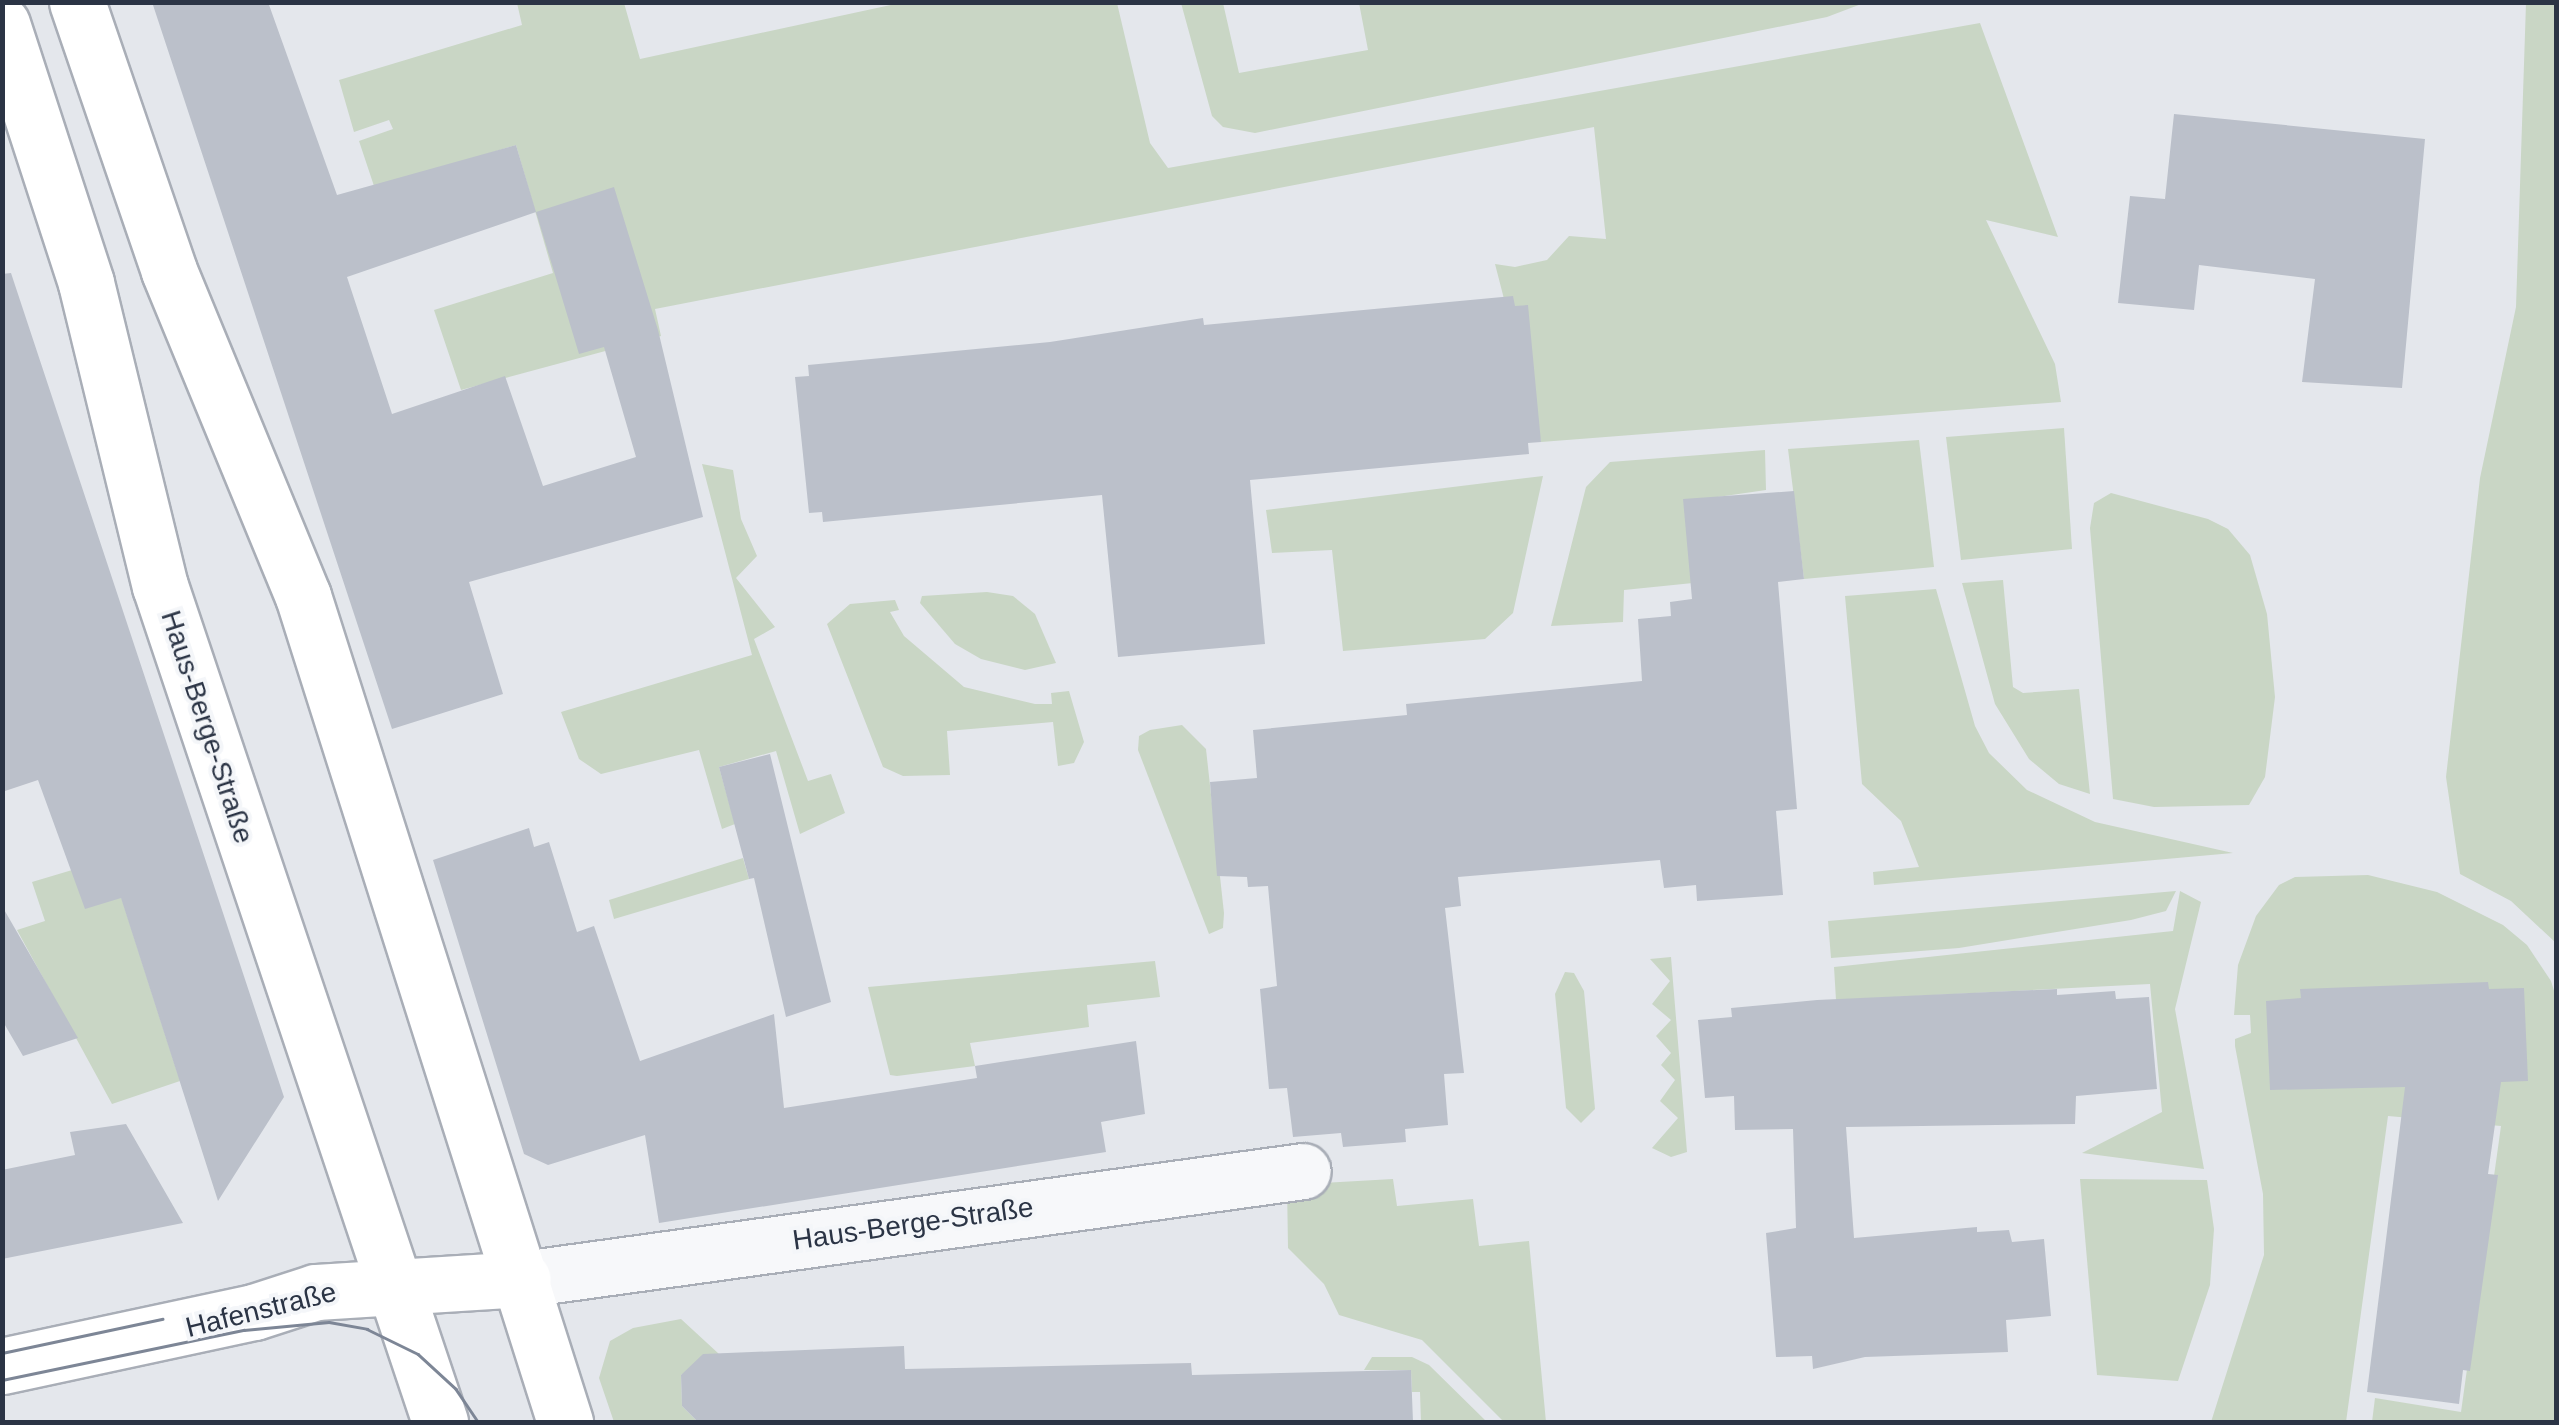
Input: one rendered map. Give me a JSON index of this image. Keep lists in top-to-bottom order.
{
  "streets": {
    "main road": ["Haus-Berge-Straße", "Hafenstraße"]
  },
  "crossings": [
    ["Haus-Berge-Straße", "Hafenstraße"]
  ]
}
